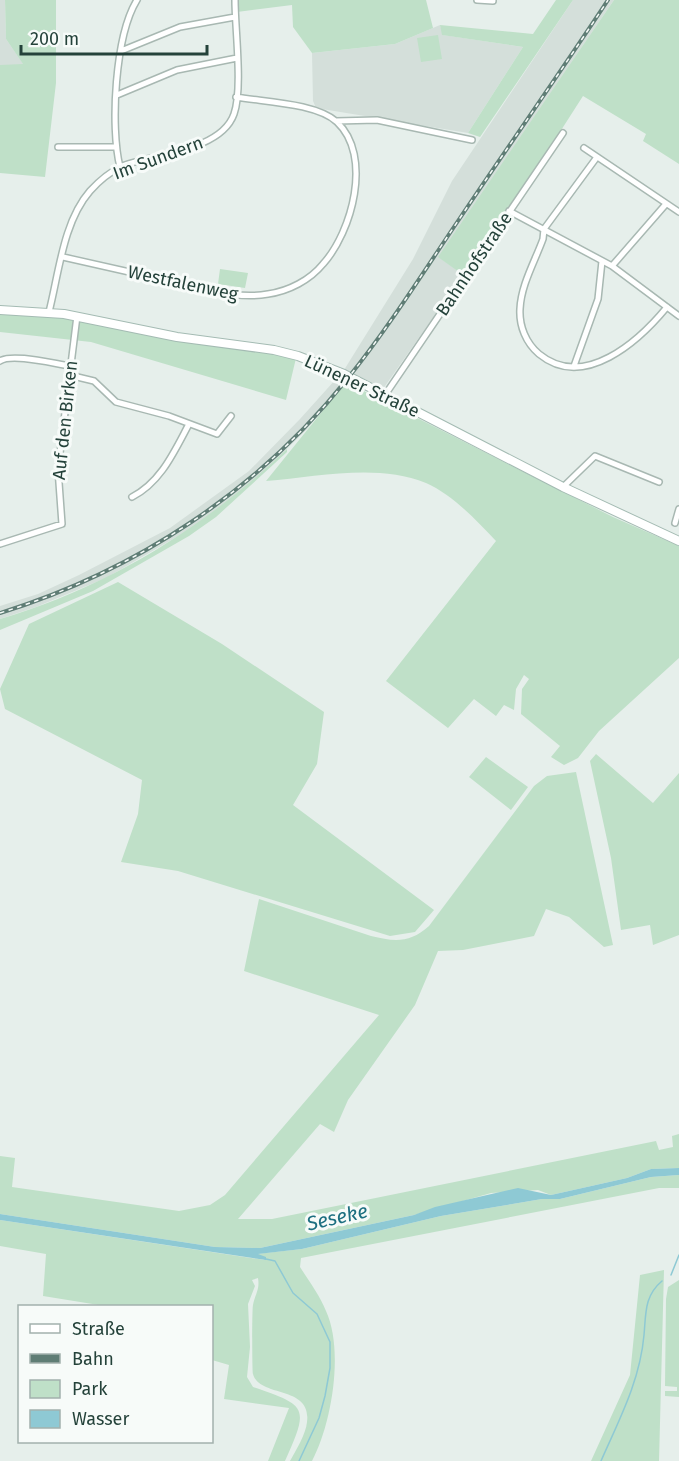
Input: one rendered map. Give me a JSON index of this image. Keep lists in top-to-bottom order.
{
  "streets": {
    "main road": ["Lünener Straße"],
    "street": [
      "Im Sundern",
      "Bahnhofstraße",
      "Westfalenweg",
      "Auf den Birken"
    ]
  },
  "crossings": [
    ["Im Sundern", "Westfalenweg"],
    ["Im Sundern", "Lünener Straße"],
    ["Bahnhofstraße", "Lünener Straße"],
    ["Lünener Straße", "Auf den Birken"]
  ],
  "water": ["Seseke"],
  "legend": [
    "Straße",
    "Bahn",
    "Park",
    "Wasser"
  ],
  "scale_bar": "200 m"
}
